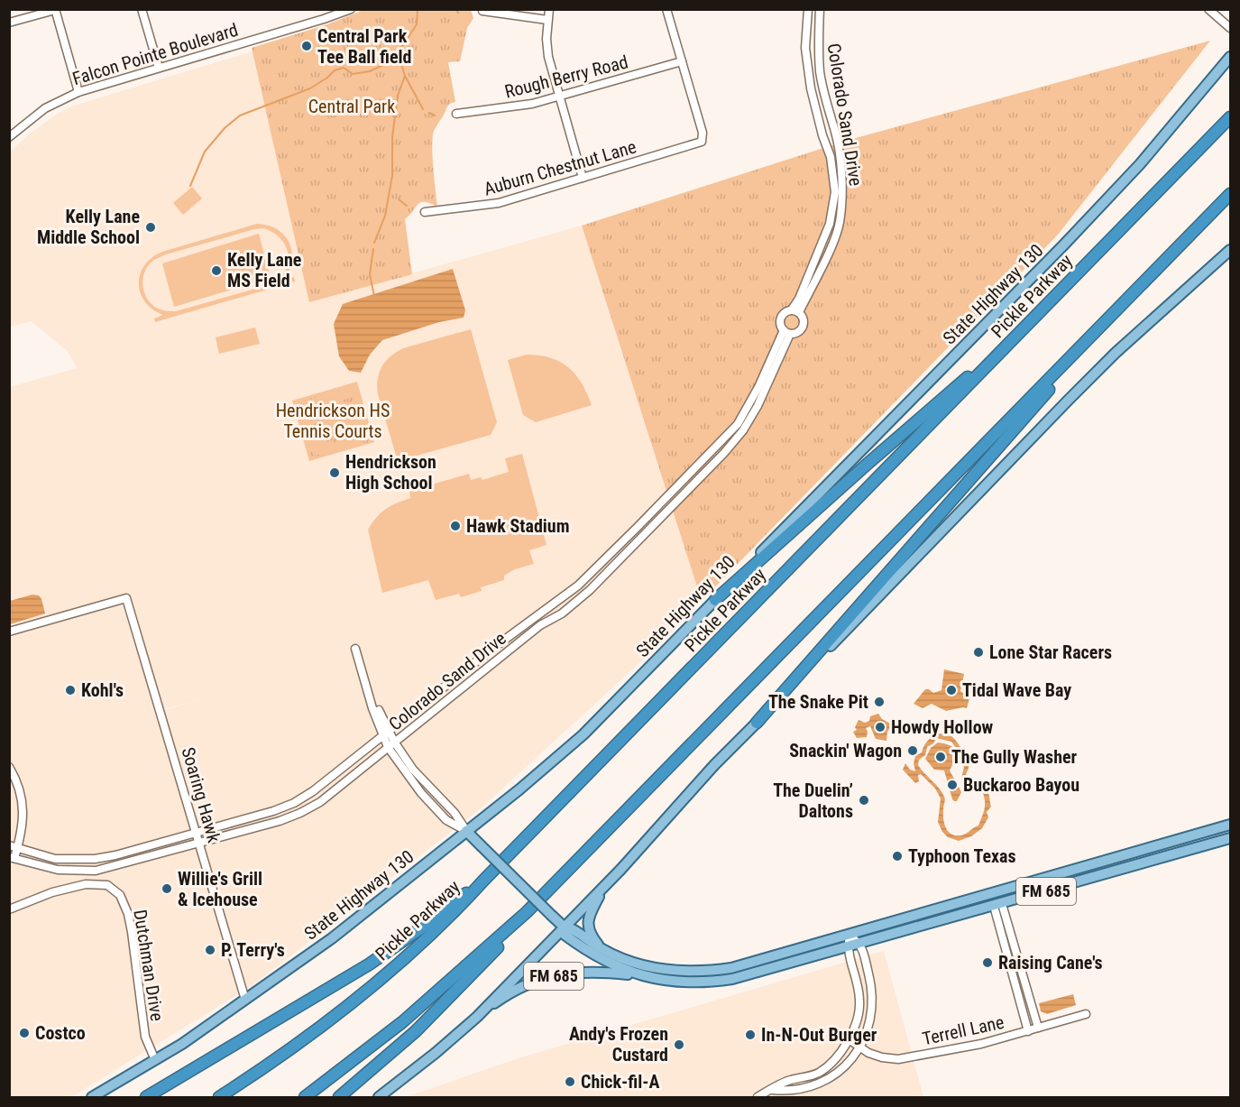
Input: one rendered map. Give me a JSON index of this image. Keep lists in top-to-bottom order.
{
  "streets": {
    "highway": ["Pickle Parkway"],
    "main road": ["State Highway 130", "FM 685"],
    "street": [
      "Falcon Pointe Boulevard",
      "Rough Berry Road",
      "Colorado Sand Drive",
      "Auburn Chestnut Lane",
      "Soaring Hawk",
      "Dutchman Drive",
      "Terrell Lane"
    ]
  },
  "crossings": [
    ["Rough Berry Road", "Auburn Chestnut Lane"],
    ["Colorado Sand Drive", "Soaring Hawk"],
    ["State Highway 130", "Soaring Hawk"],
    ["State Highway 130", "FM 685"],
    ["State Highway 130", "Dutchman Drive"]
  ],
  "parks": ["Central Park", "Hendrickson HS Tennis Courts"],
  "places": [
    "Central Park Tee Ball field",
    "Kelly Lane Middle School",
    "Kelly Lane MS Field",
    "Hendrickson High School",
    "Hawk Stadium",
    "Lone Star Racers",
    "Kohl's",
    "Tidal Wave Bay",
    "The Snake Pit",
    "Howdy Hollow",
    "Snackin' Wagon",
    "The Gully Washer",
    "Buckaroo Bayou",
    "The Duelin’ Daltons",
    "Typhoon Texas",
    "Willie's Grill & Icehouse",
    "P. Terry's",
    "Raising Cane's",
    "Costco",
    "In-N-Out Burger",
    "Andy's Frozen Custard",
    "Chick-fil-A"
  ]
}
